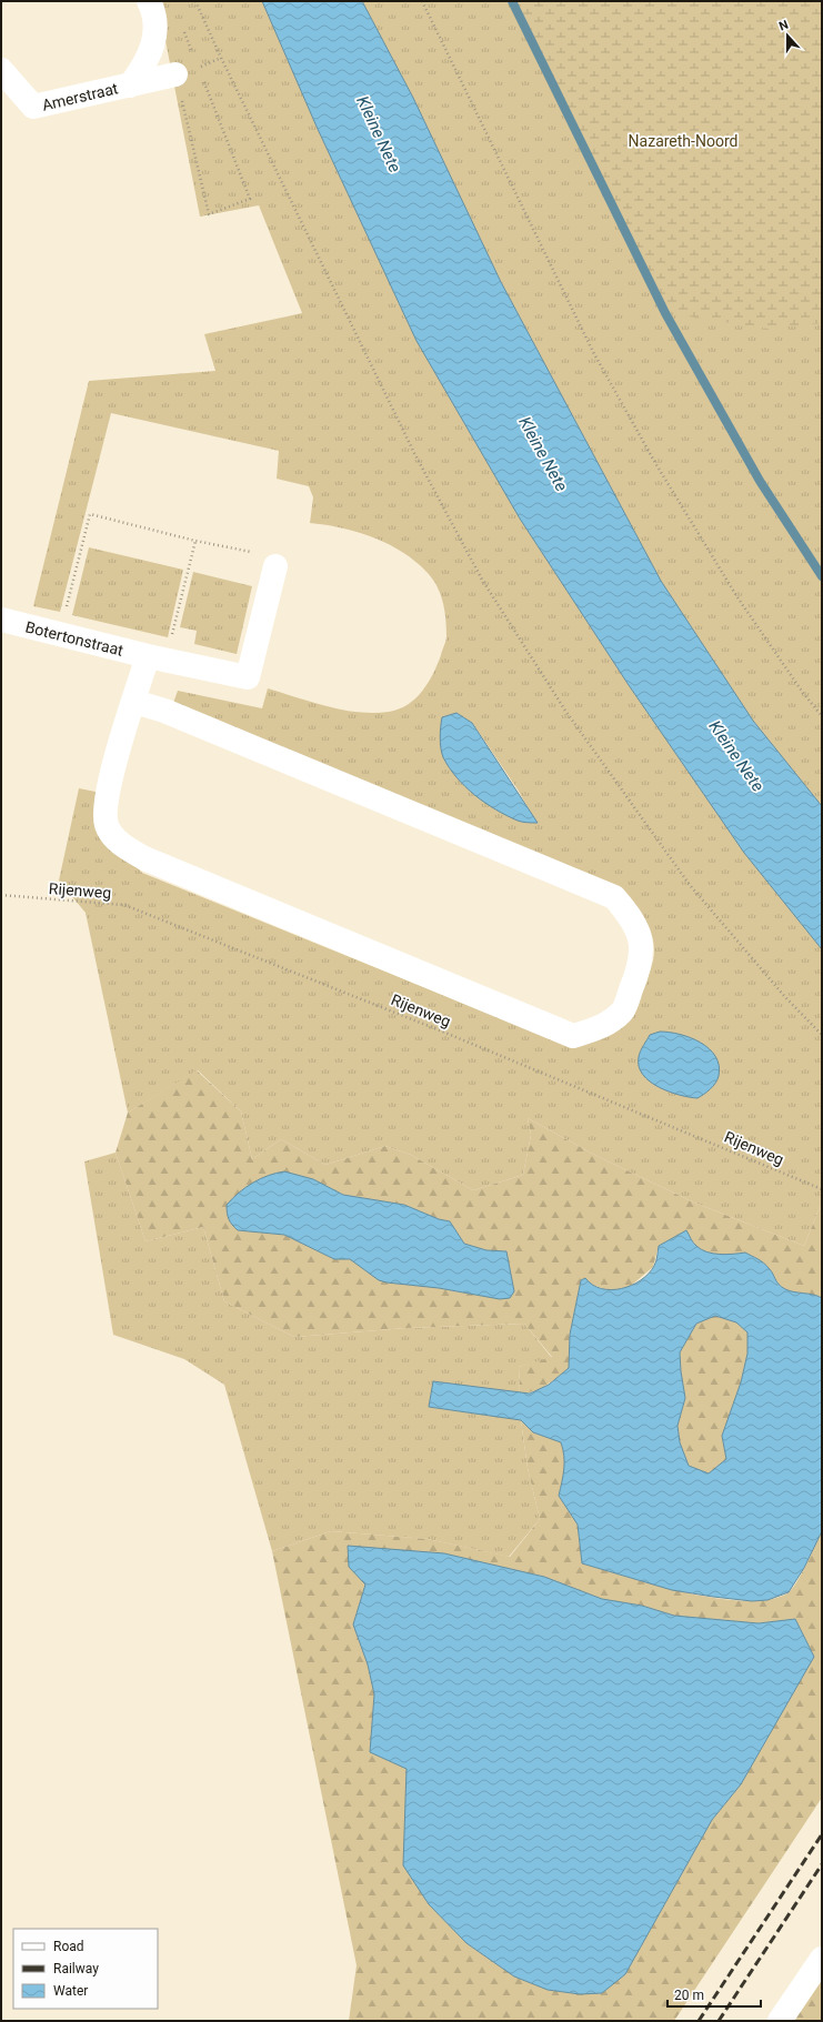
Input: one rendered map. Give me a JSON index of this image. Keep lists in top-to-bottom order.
{
  "streets": {
    "street": ["Amerstraat", "Botertonstraat"],
    "path": ["Rijenweg"]
  },
  "water": ["Kleine Nete"],
  "parks": ["Nazareth-Noord"],
  "legend": ["Road", "Railway", "Water"],
  "scale_bar": "20 m",
  "north": "top"
}
